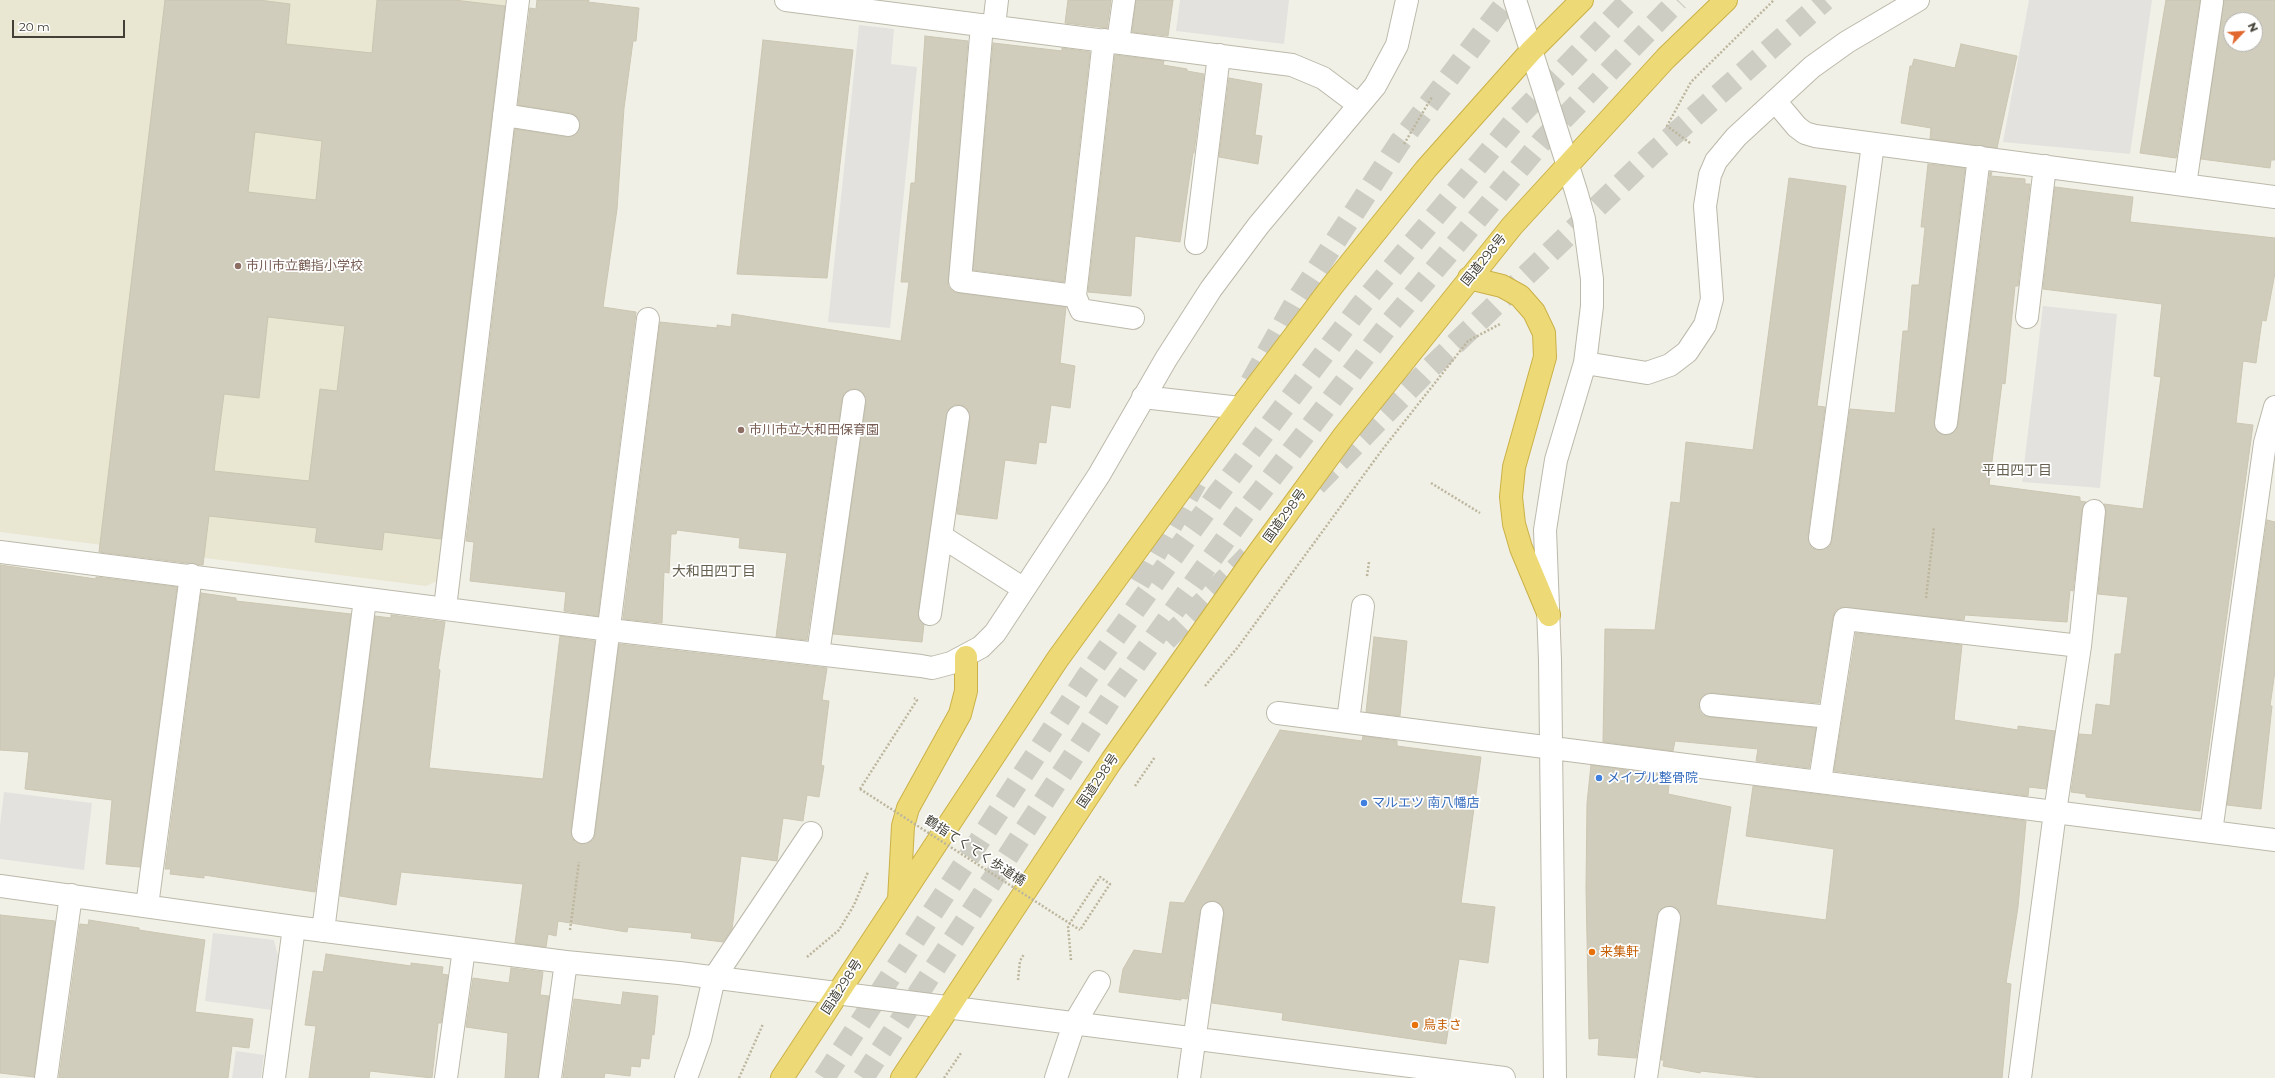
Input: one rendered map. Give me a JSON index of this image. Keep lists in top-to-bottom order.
{
  "streets": {
    "highway": ["国道298号"],
    "path": ["鶴指てくてく歩道橋"]
  },
  "districts": ["平田四丁目", "大和田四丁目"],
  "places": [
    "市川市立鶴指小学校",
    "市川市立大和田保育園",
    "メイプル整骨院",
    "マルエツ 南八幡店",
    "来集軒",
    "鳥まさ"
  ],
  "scale_bar": "20 m",
  "north": "top right"
}
